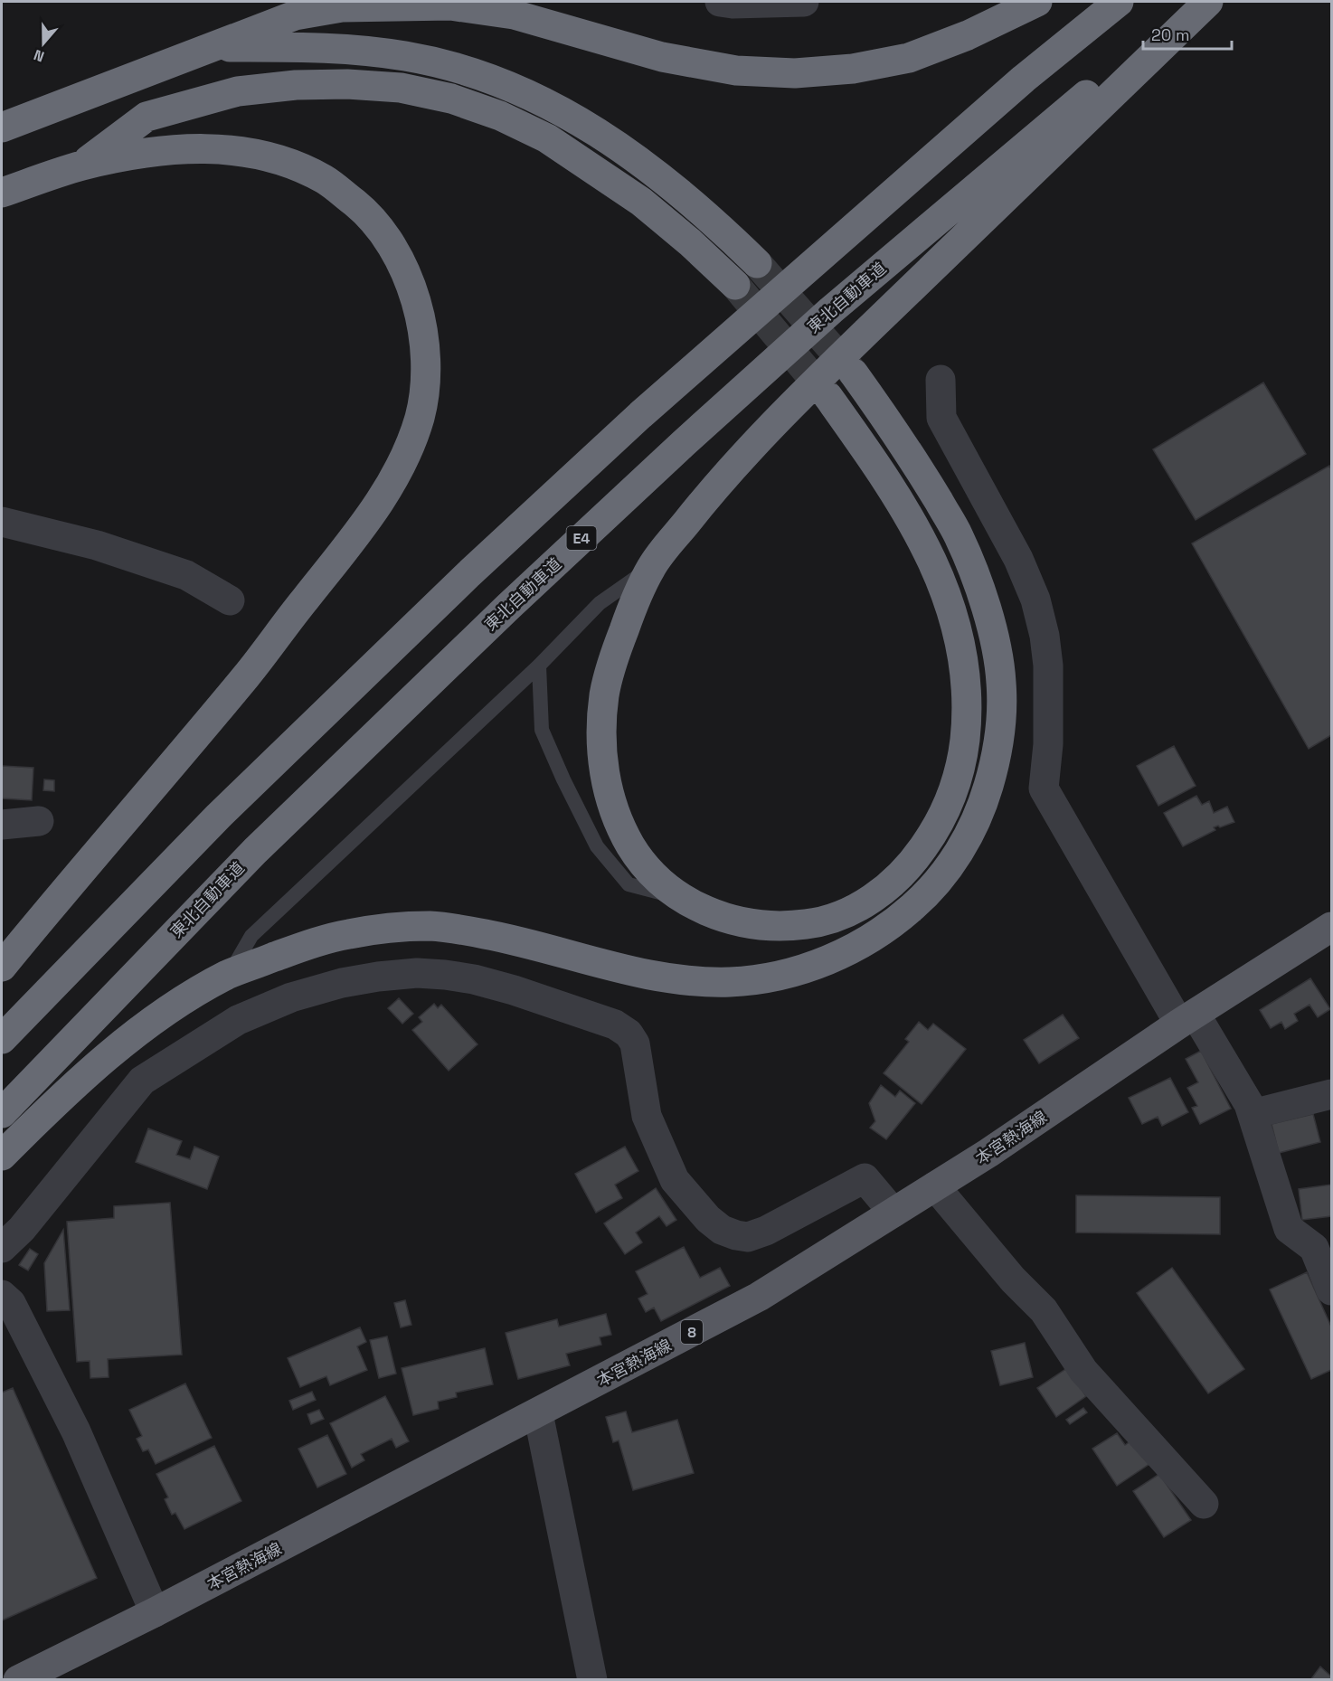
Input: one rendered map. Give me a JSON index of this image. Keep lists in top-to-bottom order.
{
  "streets": {
    "highway": ["東北自動車道", "E4"],
    "main road": ["本宮熱海線", "8"]
  },
  "scale_bar": "20 m",
  "north": "bottom"
}
